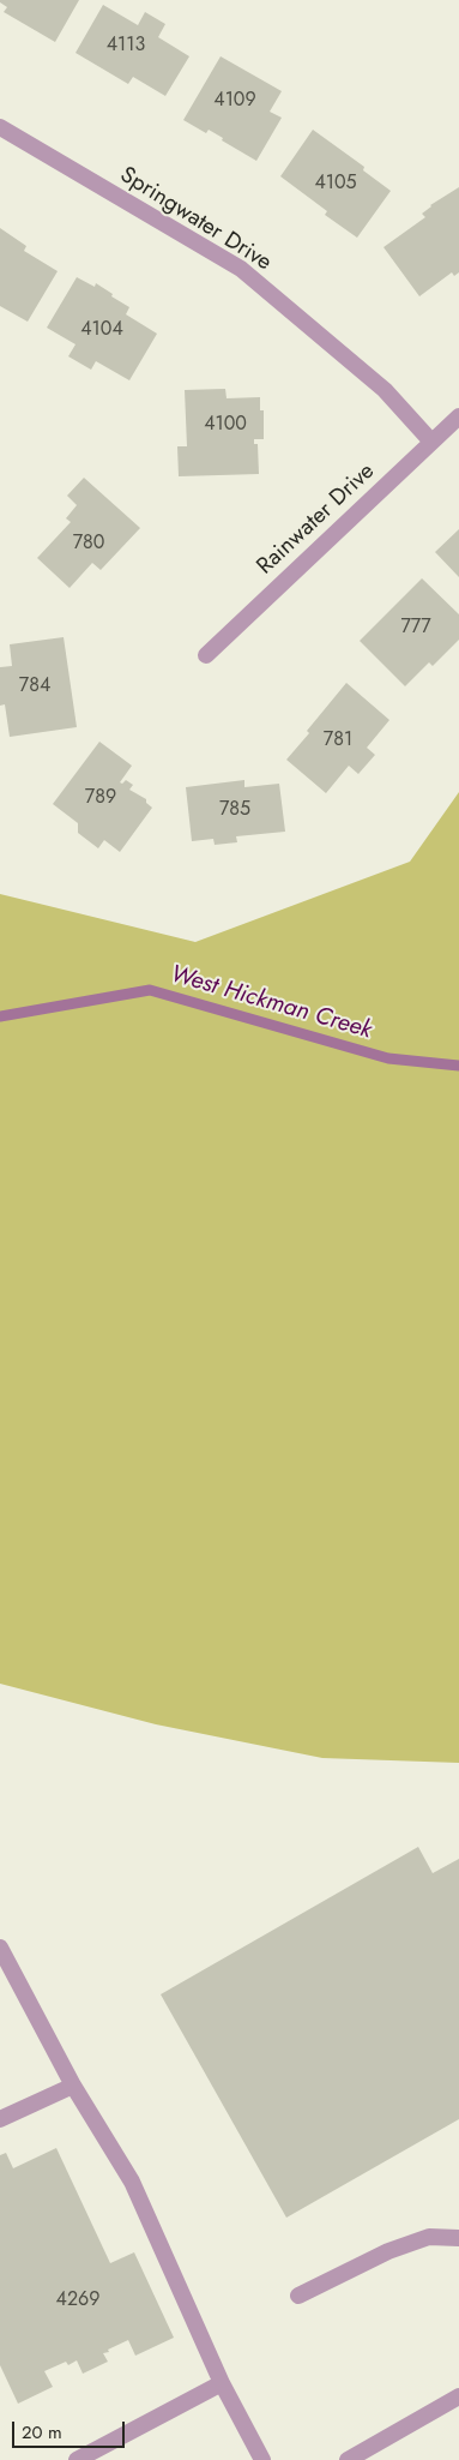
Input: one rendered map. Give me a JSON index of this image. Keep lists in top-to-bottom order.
{
  "streets": {
    "street": ["Springwater Drive", "Rainwater Drive"]
  },
  "crossings": [
    ["Springwater Drive", "Rainwater Drive"]
  ],
  "water": ["West Hickman Creek"],
  "house_numbers": [
    "4113",
    "4109",
    "4105",
    "4104",
    "4100",
    "780",
    "777",
    "784",
    "781",
    "789",
    "785",
    "4269"
  ],
  "scale_bar": "20 m"
}
